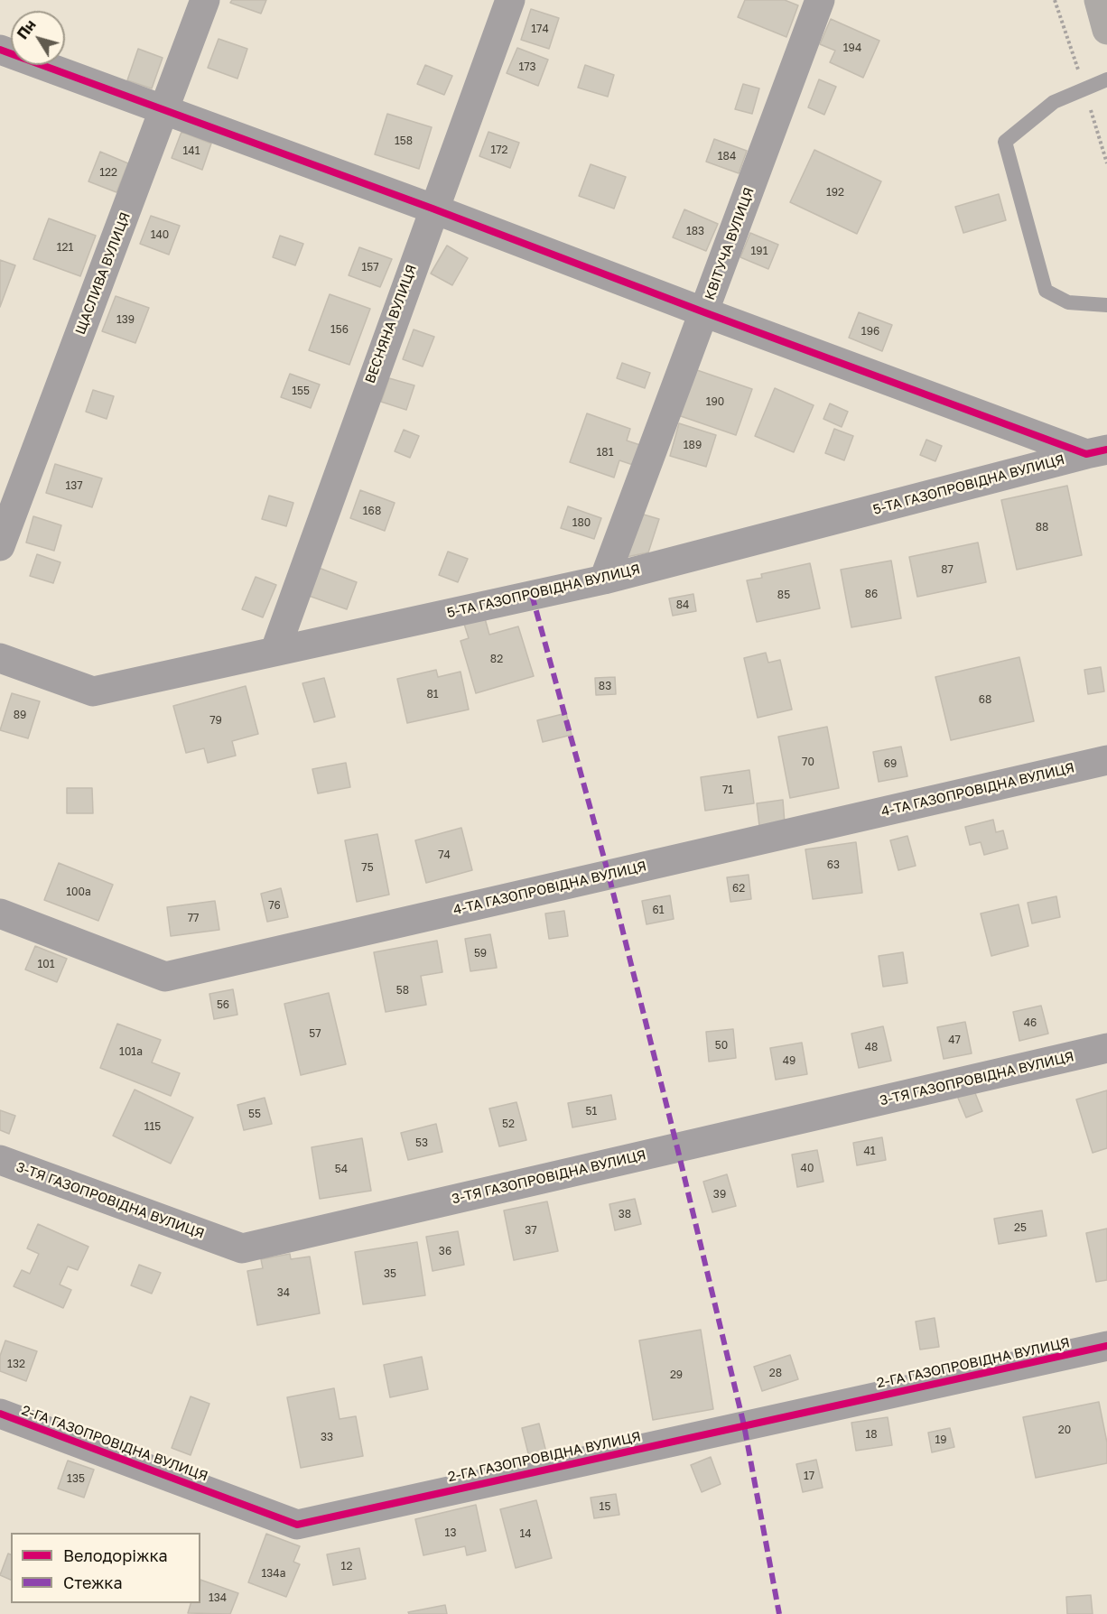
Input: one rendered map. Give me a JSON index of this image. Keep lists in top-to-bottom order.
{
  "streets": {
    "street": [
      "КВІТУЧА ВУЛИЦЯ",
      "ЩАСЛИВА ВУЛИЦЯ",
      "ВЕСНЯНА ВУЛИЦЯ",
      "5-ТА ГАЗОПРОВІДНА ВУЛИЦЯ",
      "4-ТА ГАЗОПРОВІДНА ВУЛИЦЯ",
      "3-ТЯ ГАЗОПРОВІДНА ВУЛИЦЯ",
      "2-ГА ГАЗОПРОВІДНА ВУЛИЦЯ"
    ]
  },
  "crossings": [
    ["КВІТУЧА ВУЛИЦЯ", "5-ТА ГАЗОПРОВІДНА ВУЛИЦЯ"],
    ["ВЕСНЯНА ВУЛИЦЯ", "5-ТА ГАЗОПРОВІДНА ВУЛИЦЯ"]
  ],
  "house_numbers": [
    "174",
    "194",
    "173",
    "158",
    "172",
    "141",
    "184",
    "122",
    "192",
    "183",
    "140",
    "121",
    "191",
    "157",
    "139",
    "156",
    "196",
    "155",
    "190",
    "189",
    "181",
    "137",
    "168",
    "180",
    "88",
    "87",
    "86",
    "85",
    "84",
    "82",
    "83",
    "81",
    "68",
    "89",
    "79",
    "70",
    "69",
    "71",
    "74",
    "63",
    "75",
    "62",
    "100а",
    "76",
    "61",
    "77",
    "59",
    "101",
    "58",
    "56",
    "46",
    "57",
    "47",
    "50",
    "48",
    "101а",
    "49",
    "51",
    "55",
    "52",
    "115",
    "53",
    "41",
    "40",
    "54",
    "39",
    "38",
    "25",
    "37",
    "36",
    "35",
    "34",
    "132",
    "28",
    "29",
    "20",
    "18",
    "33",
    "19",
    "17",
    "135",
    "15",
    "13",
    "14",
    "12",
    "134а",
    "134"
  ],
  "legend": ["Велодоріжка", "Стежка"],
  "north": "top left"
}
